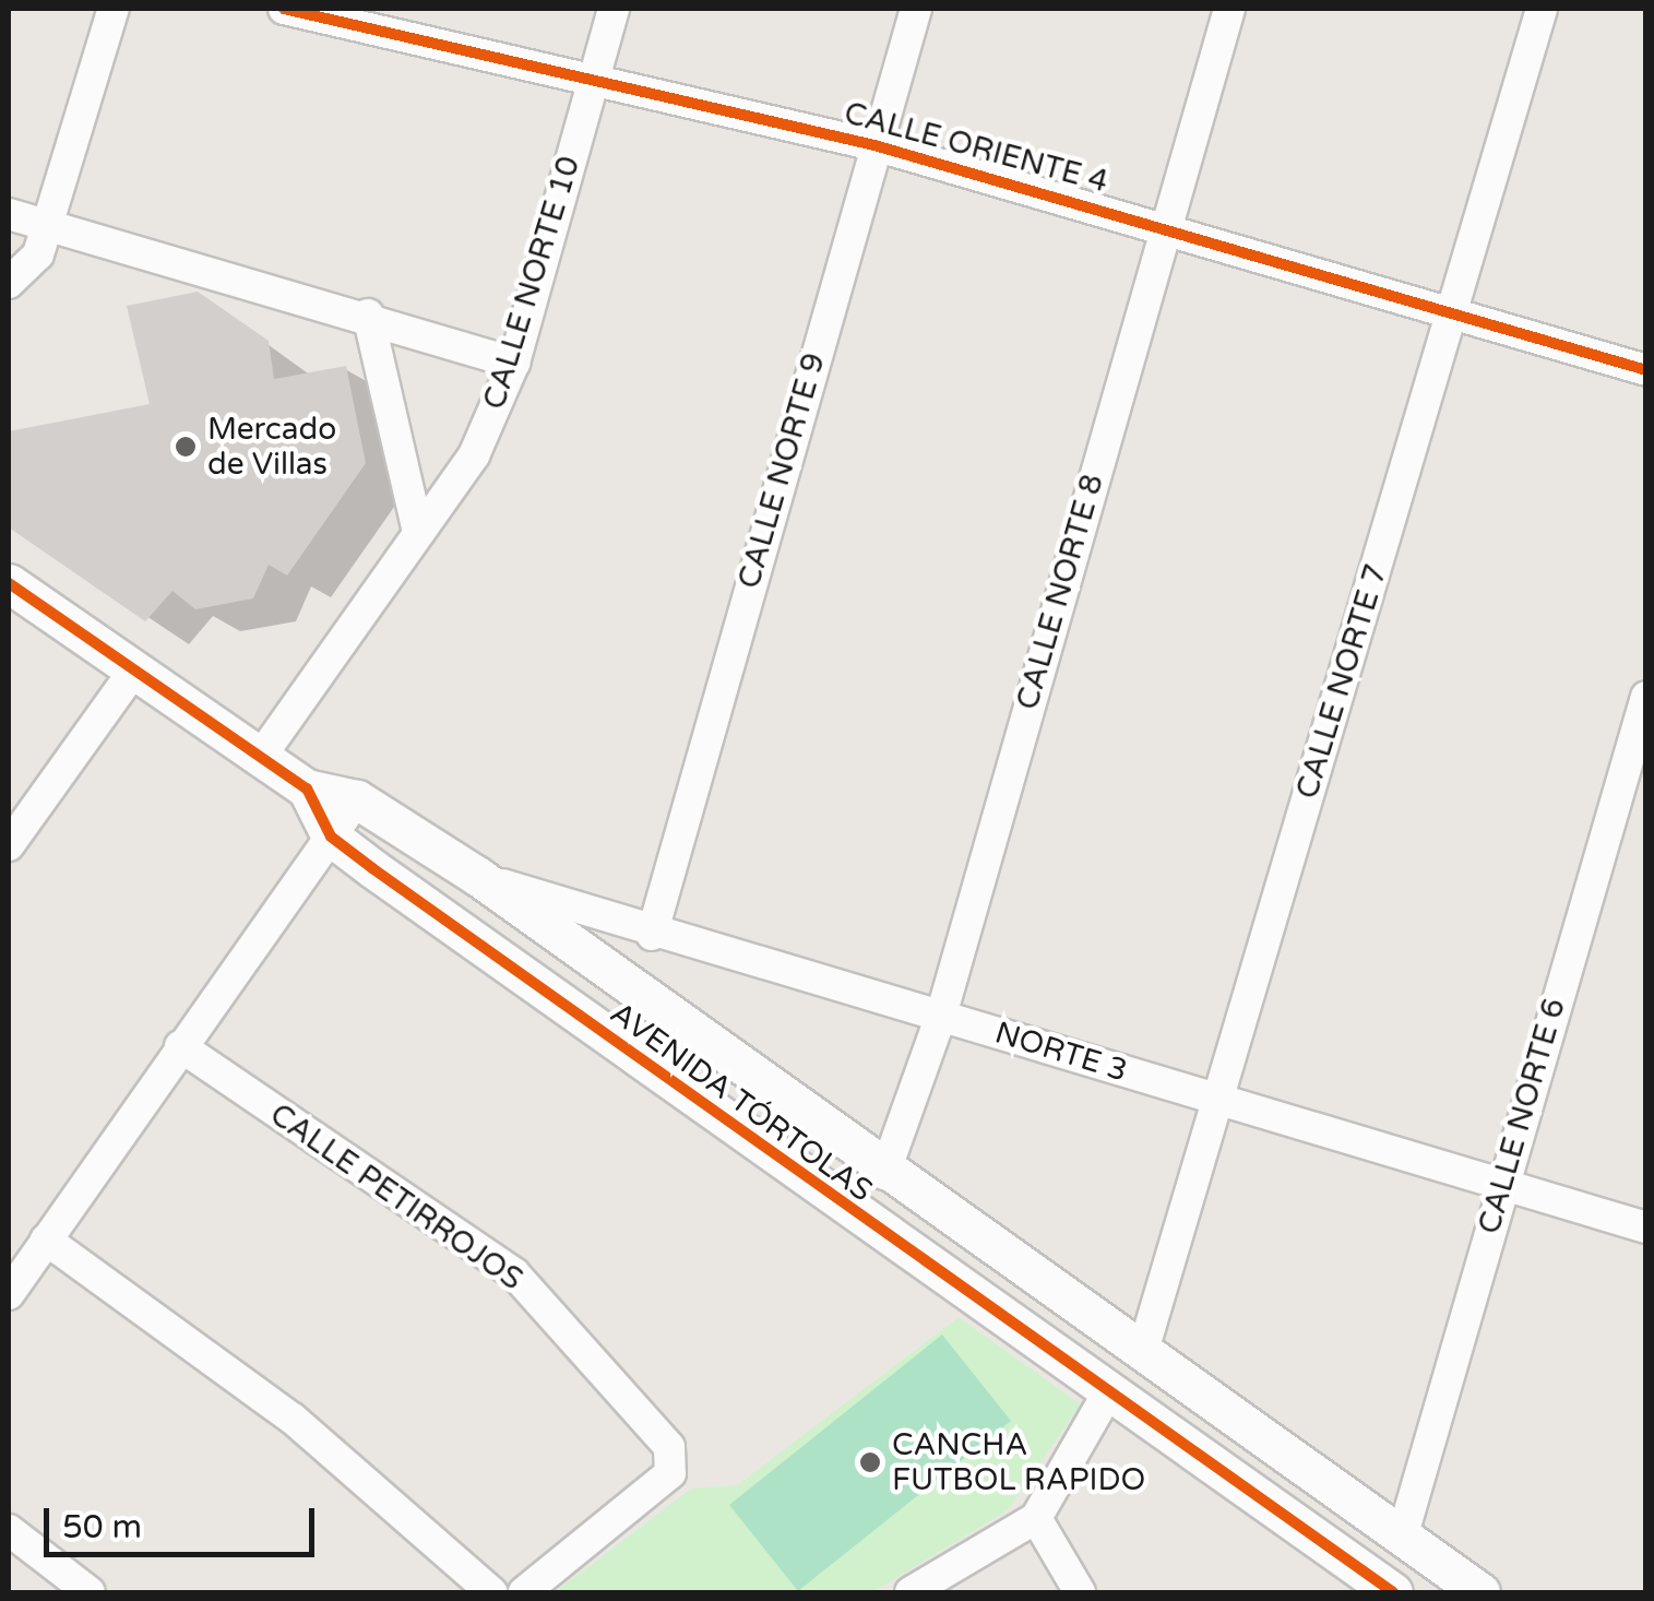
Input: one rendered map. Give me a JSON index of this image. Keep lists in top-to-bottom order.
{
  "streets": {
    "street": [
      "CALLE ORIENTE 4",
      "CALLE NORTE 10",
      "CALLE NORTE 9",
      "CALLE NORTE 8",
      "CALLE NORTE 7",
      "NORTE 3",
      "AVENIDA TÓRTOLAS",
      "CALLE NORTE 6",
      "CALLE PETIRROJOS"
    ]
  },
  "crossings": [
    ["CALLE ORIENTE 4", "CALLE NORTE 10"],
    ["CALLE ORIENTE 4", "CALLE NORTE 9"],
    ["CALLE ORIENTE 4", "CALLE NORTE 8"],
    ["CALLE ORIENTE 4", "CALLE NORTE 7"],
    ["CALLE NORTE 9", "NORTE 3"],
    ["CALLE NORTE 8", "NORTE 3"],
    ["CALLE NORTE 8", "AVENIDA TÓRTOLAS"],
    ["CALLE NORTE 7", "NORTE 3"],
    ["CALLE NORTE 7", "AVENIDA TÓRTOLAS"],
    ["NORTE 3", "AVENIDA TÓRTOLAS"],
    ["NORTE 3", "CALLE NORTE 6"],
    ["AVENIDA TÓRTOLAS", "CALLE NORTE 6"]
  ],
  "places": ["Mercado de Villas", "CANCHA FUTBOL RAPIDO"],
  "scale_bar": "50 m"
}
